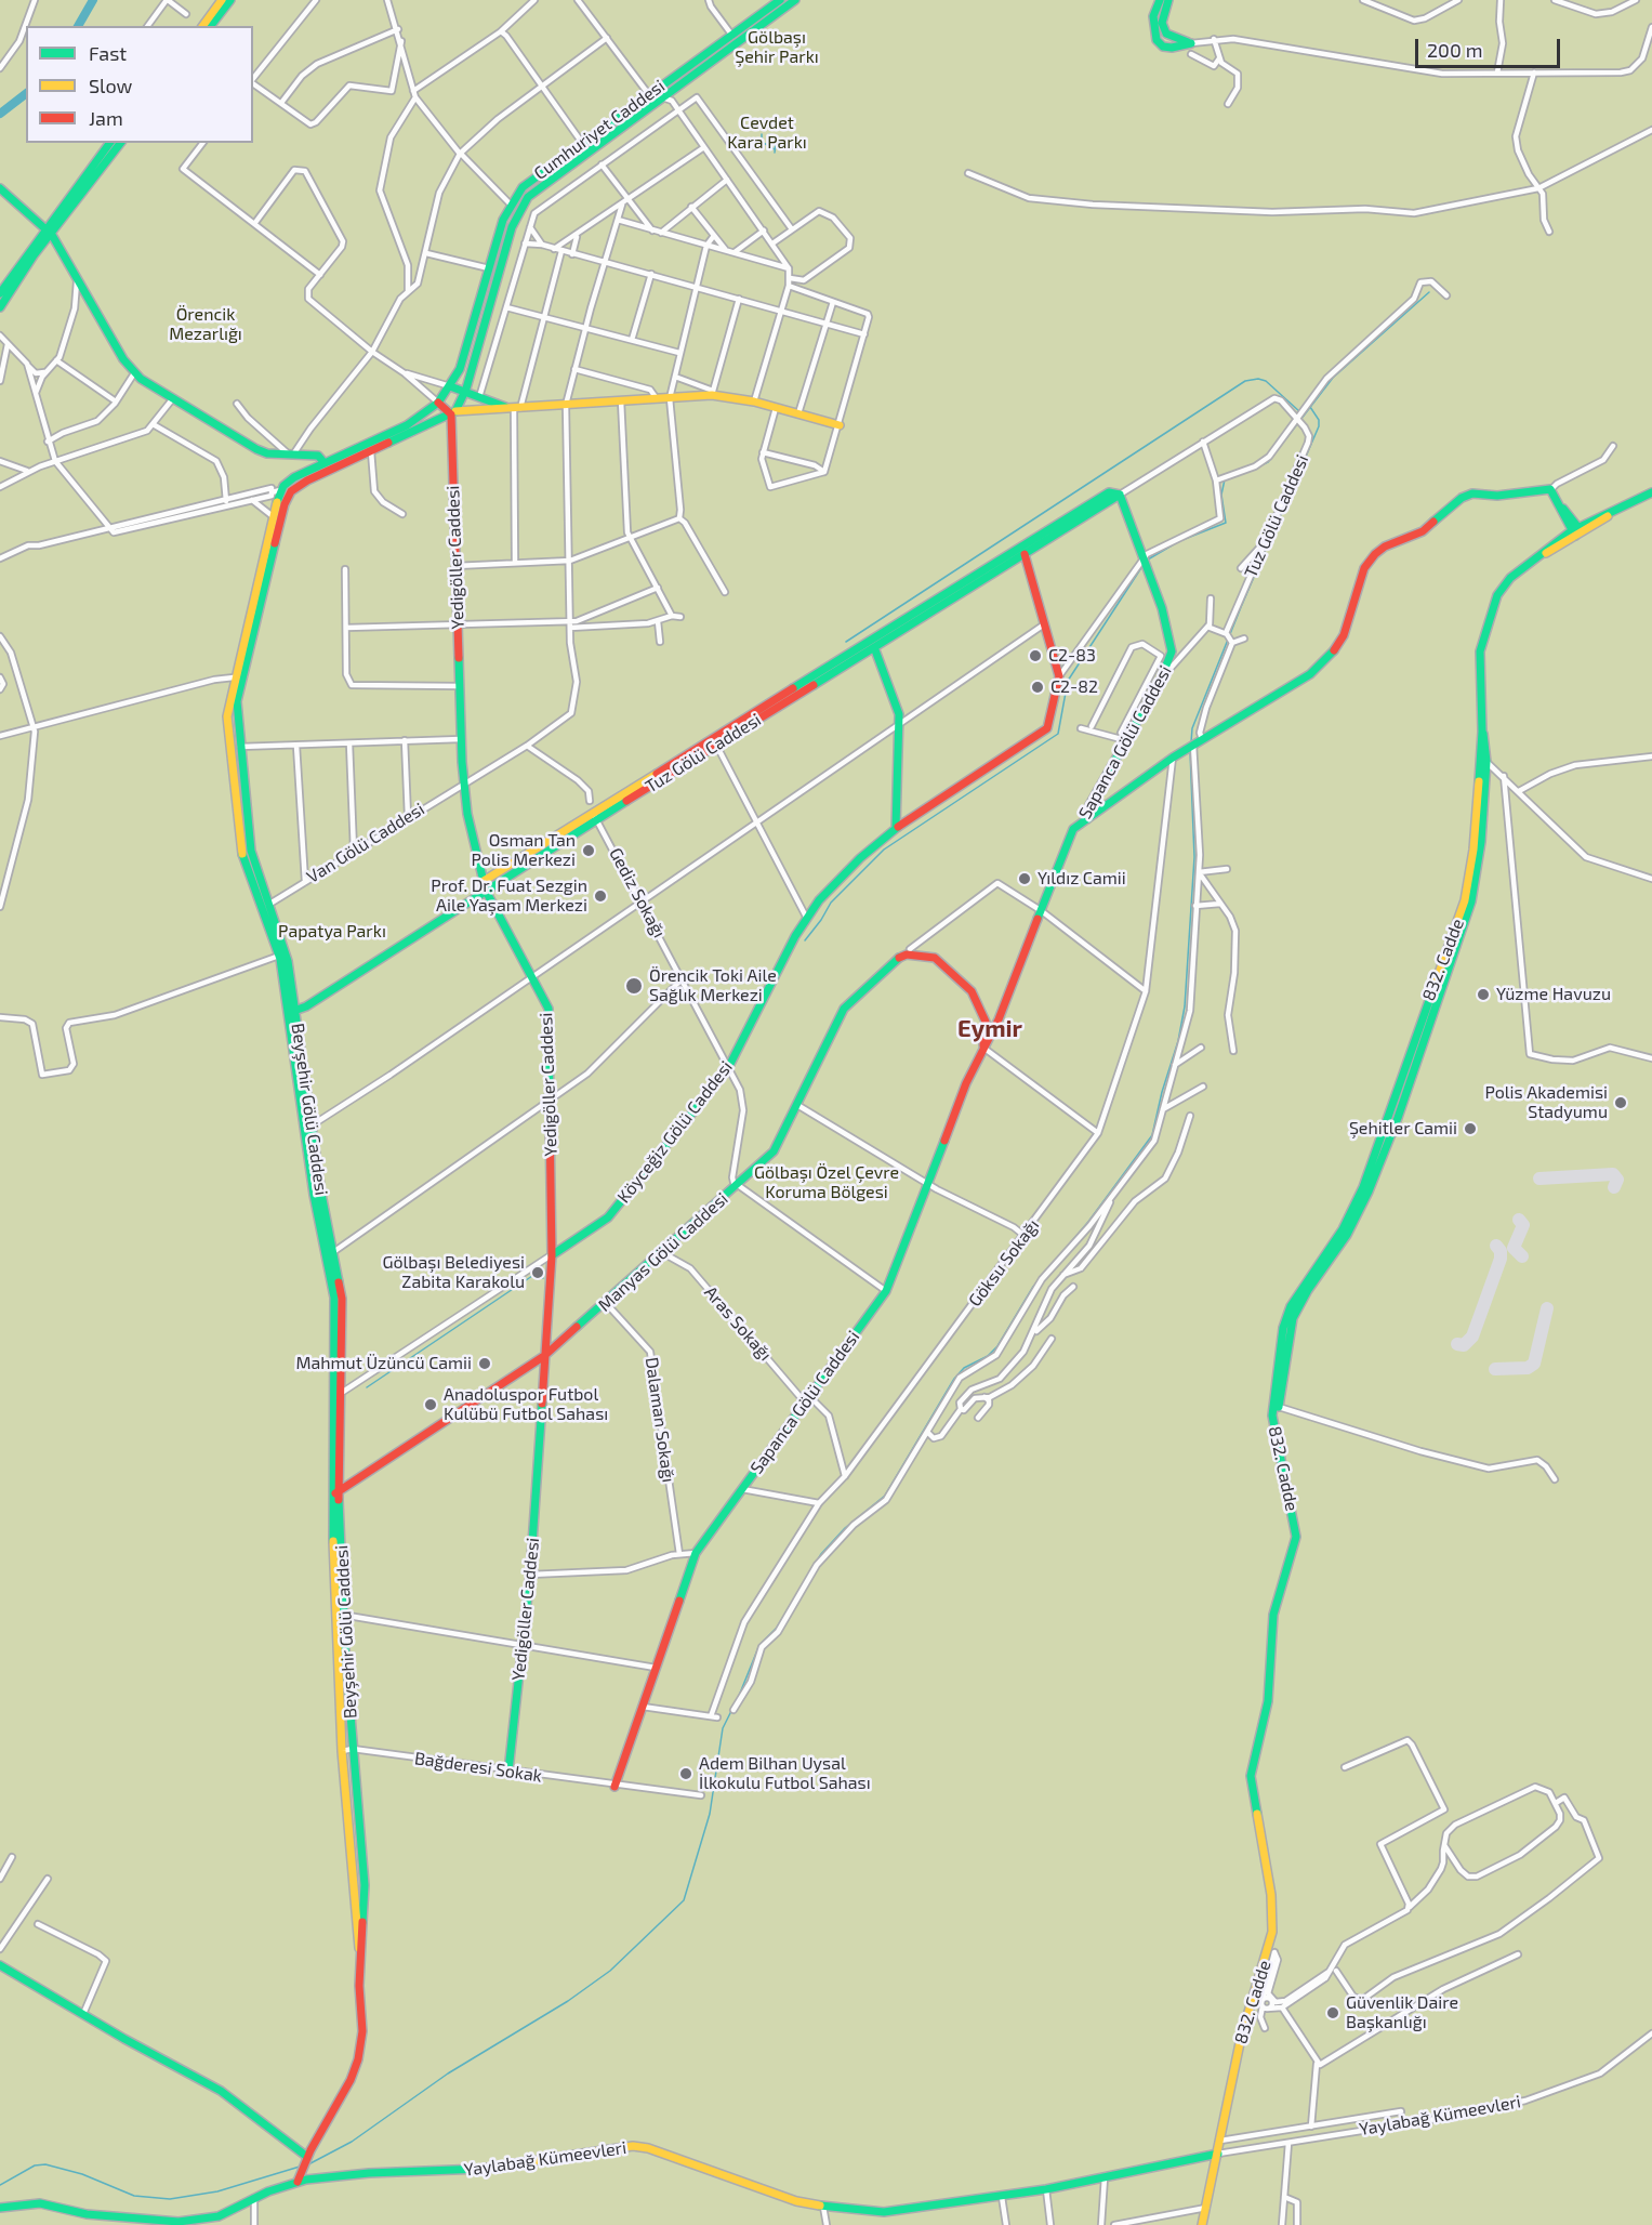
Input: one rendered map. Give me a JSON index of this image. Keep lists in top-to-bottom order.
{
  "streets": {
    "street": [
      "Cumhuriyet Caddesi",
      "Tuz Gölü Caddesi",
      "Yedigöller Caddesi",
      "Sapanca Gölü Caddesi",
      "Van Gölü Caddesi",
      "Gediz Sokağı",
      "832. Cadde",
      "Beyşehir Gölü Caddesi",
      "Köyceğiz Gölü Caddesi",
      "Manyas Gölü Caddesi",
      "Göksu Sokağı",
      "Aras Sokağı",
      "Dalaman Sokağı",
      "Bağderesi Sokak",
      "Yaylabağ Kümeevleri"
    ]
  },
  "crossings": [
    ["Tuz Gölü Caddesi", "Yedigöller Caddesi"],
    ["Tuz Gölü Caddesi", "Sapanca Gölü Caddesi"],
    ["Tuz Gölü Caddesi", "Gediz Sokağı"],
    ["Tuz Gölü Caddesi", "Beyşehir Gölü Caddesi"],
    ["Tuz Gölü Caddesi", "Köyceğiz Gölü Caddesi"],
    ["Yedigöller Caddesi", "Van Gölü Caddesi"],
    ["Yedigöller Caddesi", "Köyceğiz Gölü Caddesi"],
    ["Yedigöller Caddesi", "Manyas Gölü Caddesi"],
    ["Yedigöller Caddesi", "Bağderesi Sokak"],
    ["Sapanca Gölü Caddesi", "Manyas Gölü Caddesi"],
    ["Sapanca Gölü Caddesi", "Göksu Sokağı"],
    ["Sapanca Gölü Caddesi", "Aras Sokağı"],
    ["Sapanca Gölü Caddesi", "Bağderesi Sokak"],
    ["Van Gölü Caddesi", "Beyşehir Gölü Caddesi"],
    ["Gediz Sokağı", "Köyceğiz Gölü Caddesi"],
    ["Gediz Sokağı", "Manyas Gölü Caddesi"],
    ["832. Cadde", "Yaylabağ Kümeevleri"],
    ["Beyşehir Gölü Caddesi", "Köyceğiz Gölü Caddesi"],
    ["Beyşehir Gölü Caddesi", "Manyas Gölü Caddesi"],
    ["Beyşehir Gölü Caddesi", "Bağderesi Sokak"],
    ["Manyas Gölü Caddesi", "Aras Sokağı"],
    ["Manyas Gölü Caddesi", "Dalaman Sokağı"],
    ["Göksu Sokağı", "Aras Sokağı"]
  ],
  "districts": ["Eymir"],
  "parks": [
    "Gölbaşı Şehir Parkı",
    "Cevdet Kara Parkı",
    "Örencik Mezarlığı",
    "Papatya Parkı",
    "Gölbaşı Özel Çevre Koruma Bölgesi"
  ],
  "places": [
    "C2-83",
    "C2-82",
    "Osman Tan Polis Merkezi",
    "Yıldız Camii",
    "Prof. Dr. Fuat Sezgin Aile Yaşam Merkezi",
    "Örencik Toki Aile Sağlık Merkezi",
    "Yüzme Havuzu",
    "Polis Akademisi Stadyumu",
    "Şehitler Camii",
    "Gölbaşı Belediyesi Zabita Karakolu",
    "Mahmut Üzüncü Camii",
    "Anadoluspor Futbol Kulübü Futbol Sahası",
    "Adem Bilhan Uysal İlkokulu Futbol Sahası",
    "Güvenlik Daire Başkanlığı"
  ],
  "legend": ["Fast", "Slow", "Jam"],
  "scale_bar": "200 m"
}
